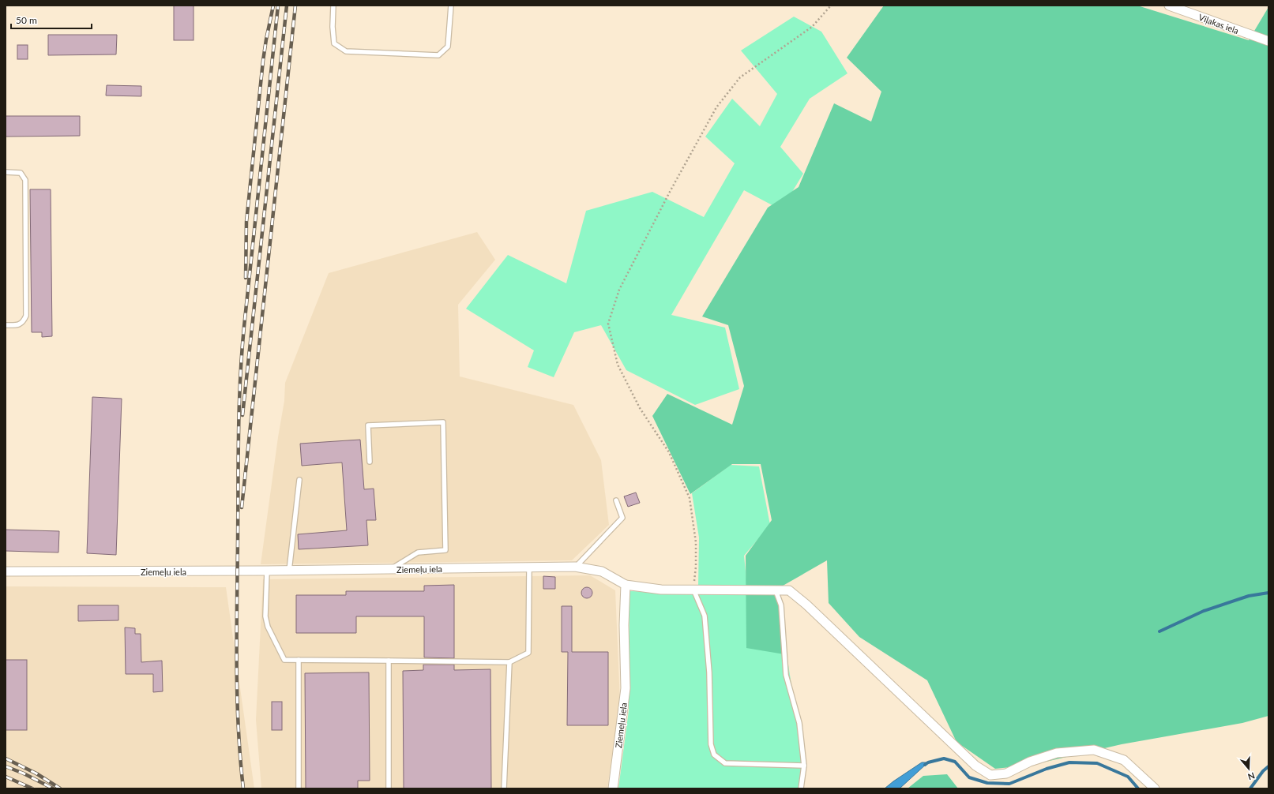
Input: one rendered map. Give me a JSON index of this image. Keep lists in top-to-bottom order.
{
  "streets": {
    "street": ["Viļakas iela", "Ziemeļu iela"]
  },
  "scale_bar": "50 m",
  "north": "bottom"
}
